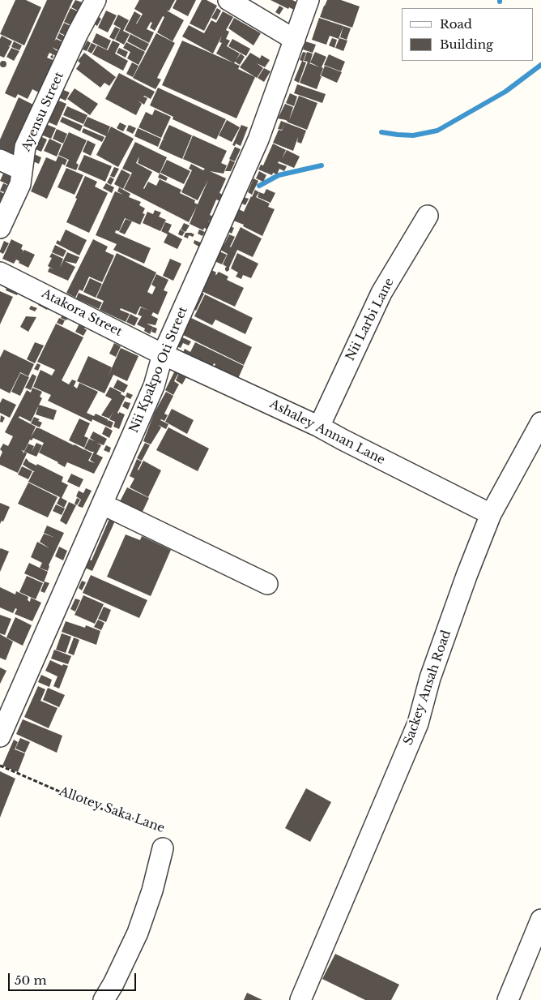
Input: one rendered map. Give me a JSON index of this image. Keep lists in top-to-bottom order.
{
  "streets": {
    "street": [
      "Ayensu Street",
      "Atakora Street",
      "Nii Larbi Lane",
      "Nii Kpakpo Oti Street",
      "Ashaley Annan Lane",
      "Sackey Ansah Road",
      "Allotey Saka Lane"
    ]
  },
  "crossings": [
    ["Atakora Street", "Nii Kpakpo Oti Street"],
    ["Atakora Street", "Ashaley Annan Lane"],
    ["Nii Larbi Lane", "Ashaley Annan Lane"],
    ["Nii Kpakpo Oti Street", "Ashaley Annan Lane"],
    ["Ashaley Annan Lane", "Sackey Ansah Road"]
  ],
  "legend": ["Road", "Building"],
  "scale_bar": "50 m"
}
